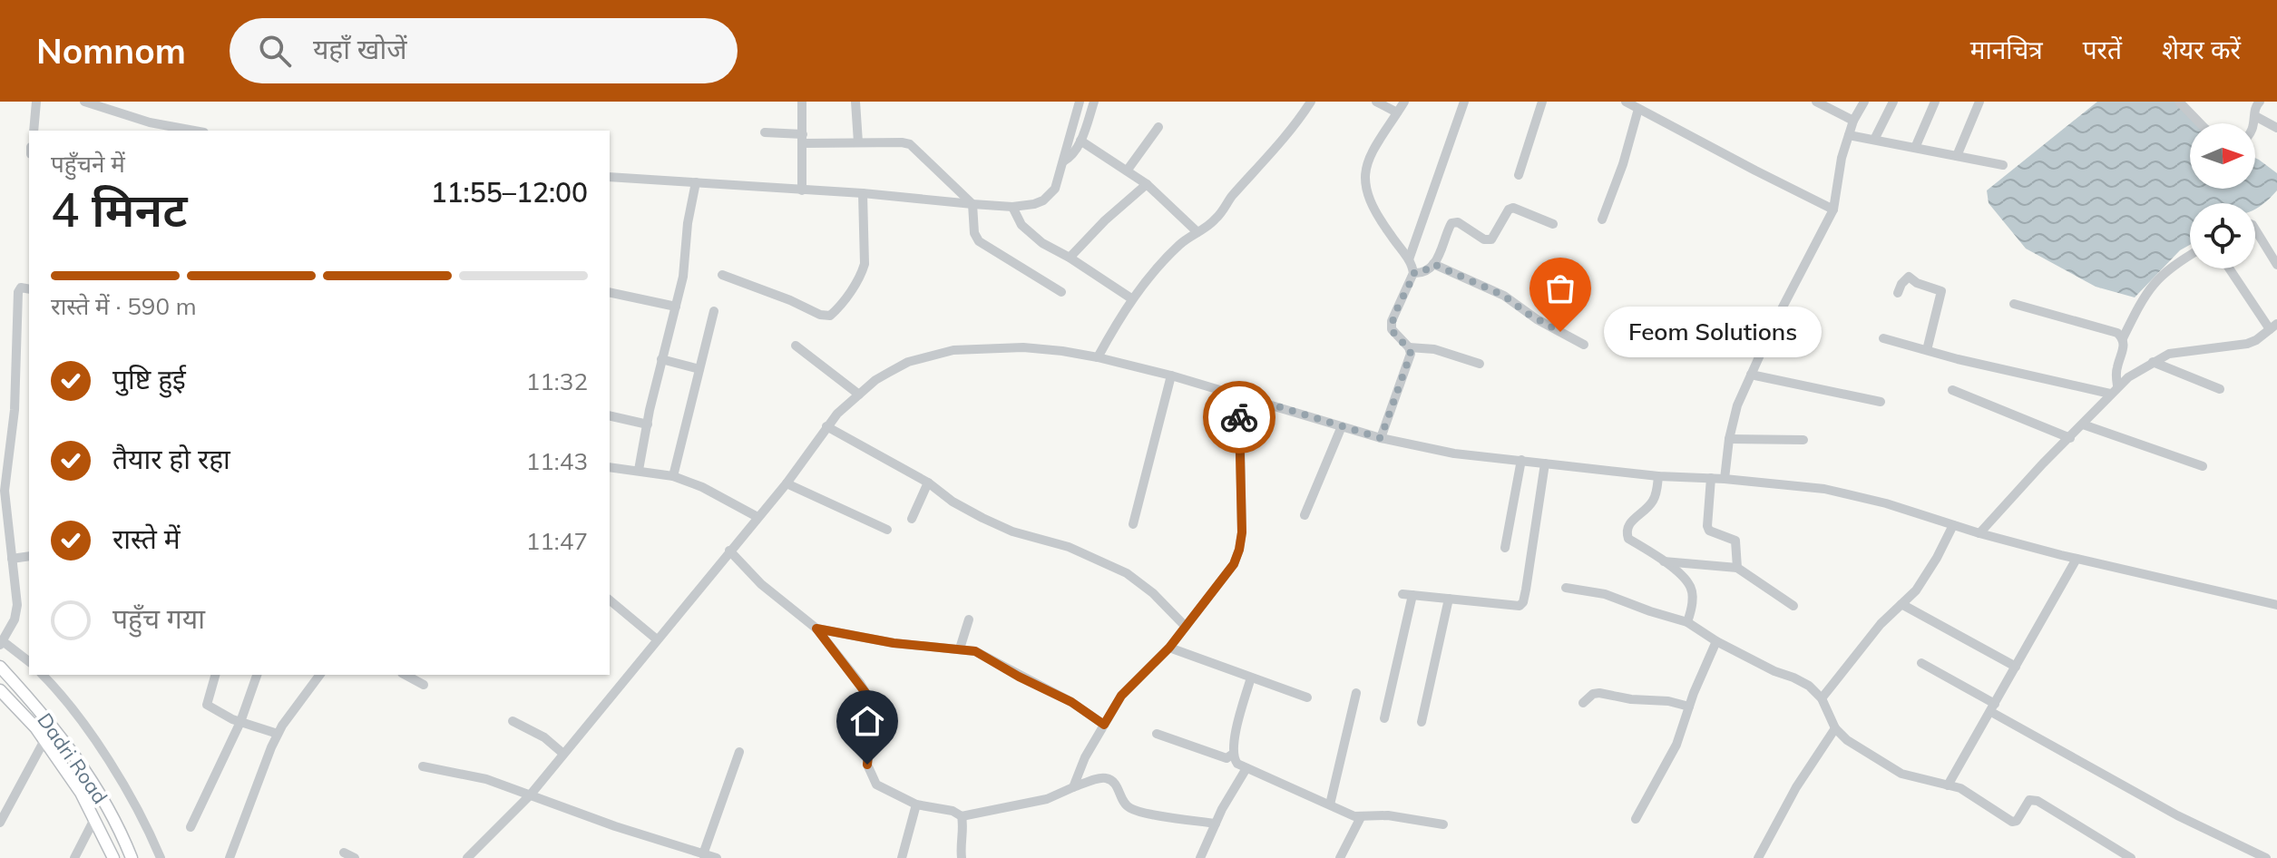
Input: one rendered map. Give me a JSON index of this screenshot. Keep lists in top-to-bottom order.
{
  "streets": {
    "main road": ["Dadri Road"]
  },
  "places": ["Feom Solutions"],
  "north": "right",
  "page": {
    "header": "Nomnom",
    "search": "यहाँ खोजें",
    "nav": ["मानचित्र", "परतें", "शेयर करें"],
    "heading": ["4 मिनट", "पहुँचने में", "11:55–12:00"],
    "bar": "रास्ते में · 590 m",
    "bubble": "Feom Solutions",
    "list": [
      ["पुष्टि हुई", "11:32"],
      ["तैयार हो रहा", "11:43"],
      ["रास्ते में", "11:47"],
      "पहुँच गया"
    ]
  }
}
